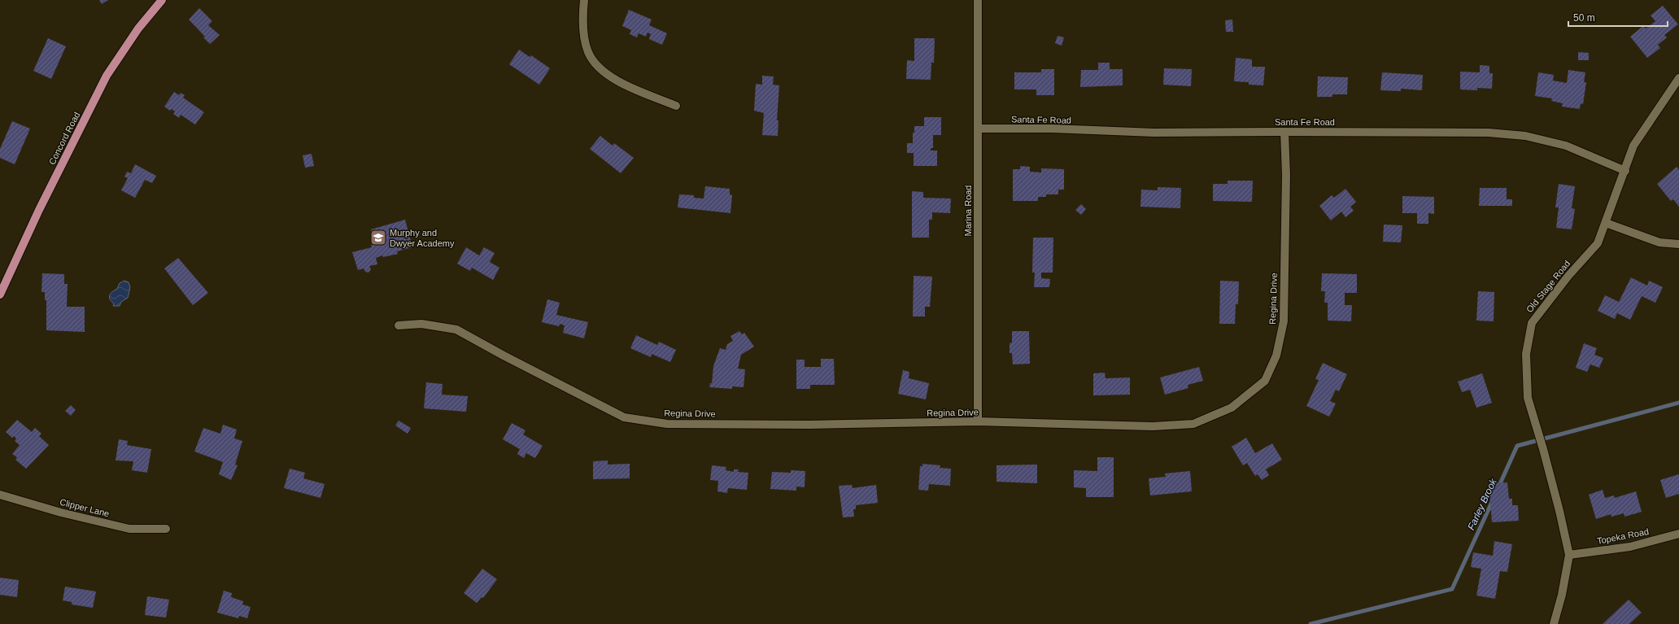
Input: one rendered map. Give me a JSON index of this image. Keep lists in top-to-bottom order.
{
  "streets": {
    "main road": ["Concord Road"],
    "street": [
      "Santa Fe Road",
      "Marina Road",
      "Old Stage Road",
      "Regina Drive",
      "Clipper Lane",
      "Topeka Road"
    ]
  },
  "crossings": [
    ["Santa Fe Road", "Marina Road"],
    ["Santa Fe Road", "Old Stage Road"],
    ["Santa Fe Road", "Regina Drive"],
    ["Marina Road", "Regina Drive"],
    ["Old Stage Road", "Topeka Road"]
  ],
  "water": ["Farley Brook"],
  "places": {
    "school or university": ["Murphy and Dwyer Academy"]
  },
  "scale_bar": "50 m"
}
